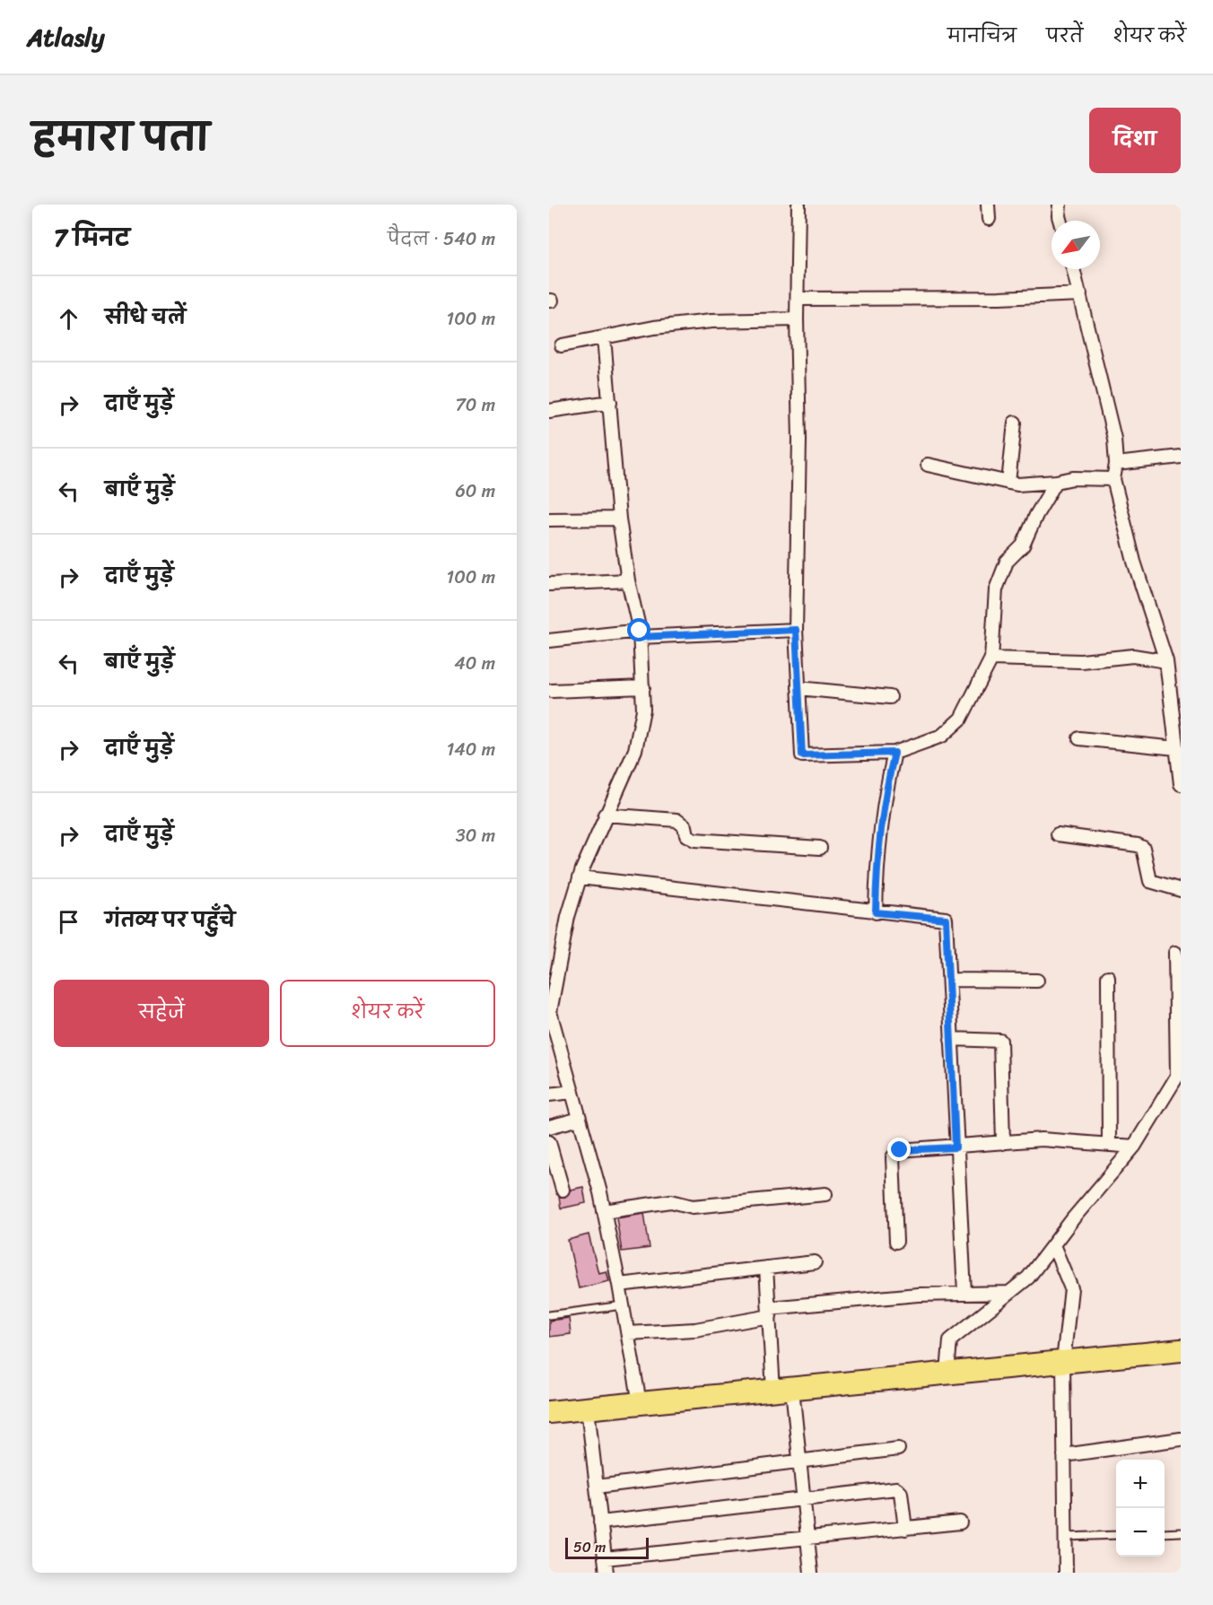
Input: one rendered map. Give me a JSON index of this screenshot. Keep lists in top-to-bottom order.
{
  "scale_bar": "50 m",
  "north": "bottom left",
  "page": {
    "header": "Atlasly",
    "nav": ["मानचित्र", "परतें", "शेयर करें"],
    "title": "हमारा पता",
    "buttons": [
      "दिशा",
      ["सहेजें", "शेयर करें"]
    ],
    "heading": ["7 मिनट", "पैदल · 540 m"],
    "list": [
      ["सीधे चलें", "100 m"],
      ["दाएँ मुड़ें", "70 m"],
      ["बाएँ मुड़ें", "60 m"],
      ["दाएँ मुड़ें", "100 m"],
      ["बाएँ मुड़ें", "40 m"],
      ["दाएँ मुड़ें", "140 m"],
      ["दाएँ मुड़ें", "30 m"],
      "गंतव्य पर पहुँचे"
    ],
    "map_buttons": ["+", "−"],
    "scale": "50 m"
  }
}
